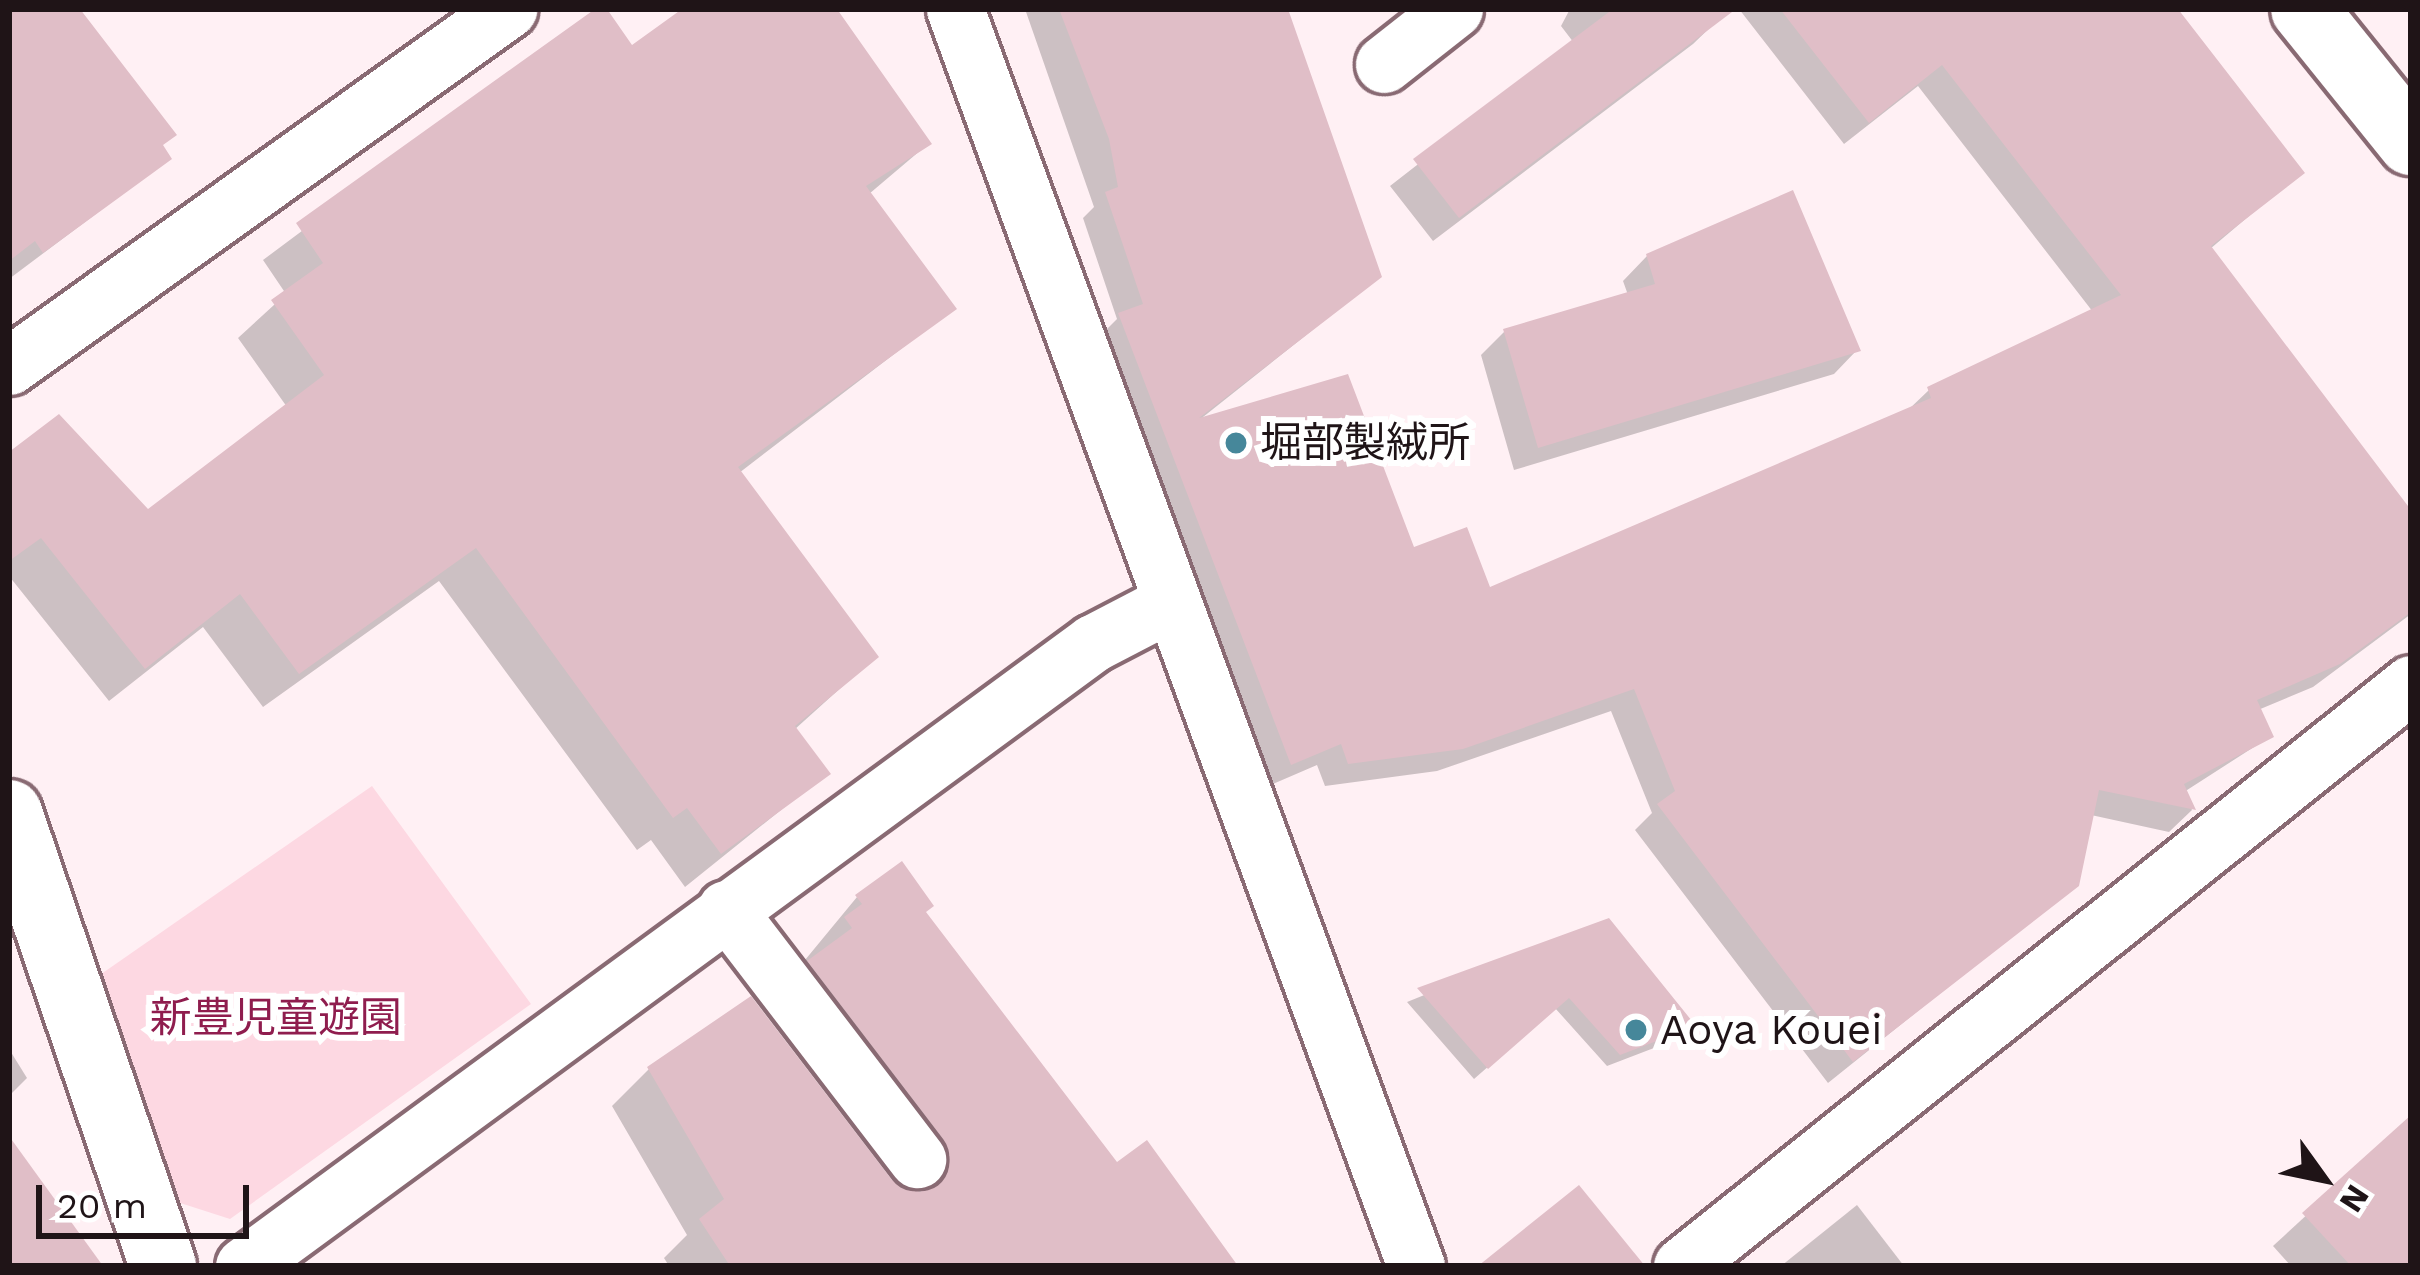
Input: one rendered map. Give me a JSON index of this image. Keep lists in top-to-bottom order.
{
  "parks": ["新豊児童遊園"],
  "places": ["堀部製絨所", "Aoya Kouei"],
  "scale_bar": "20 m",
  "north": "bottom right"
}
